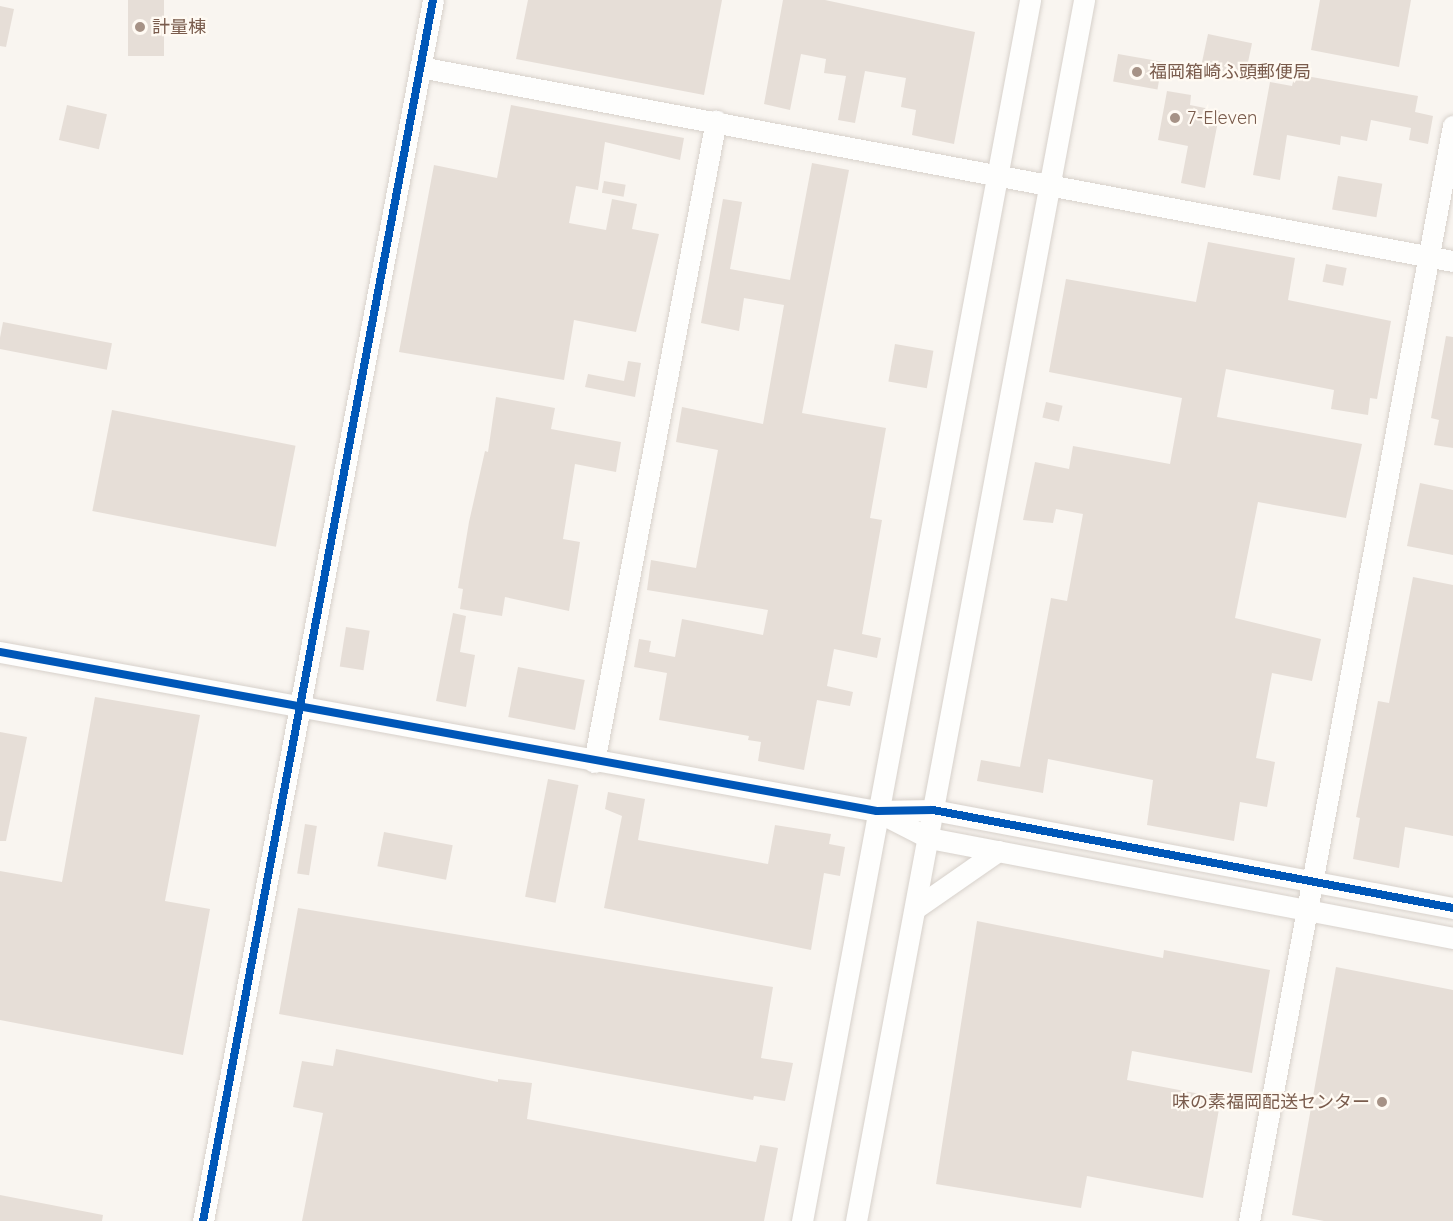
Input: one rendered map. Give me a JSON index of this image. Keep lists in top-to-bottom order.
{
  "places": [
    "計量棟",
    "福岡箱崎ふ頭郵便局",
    "7-Eleven",
    "味の素福岡配送センター"
  ]
}
